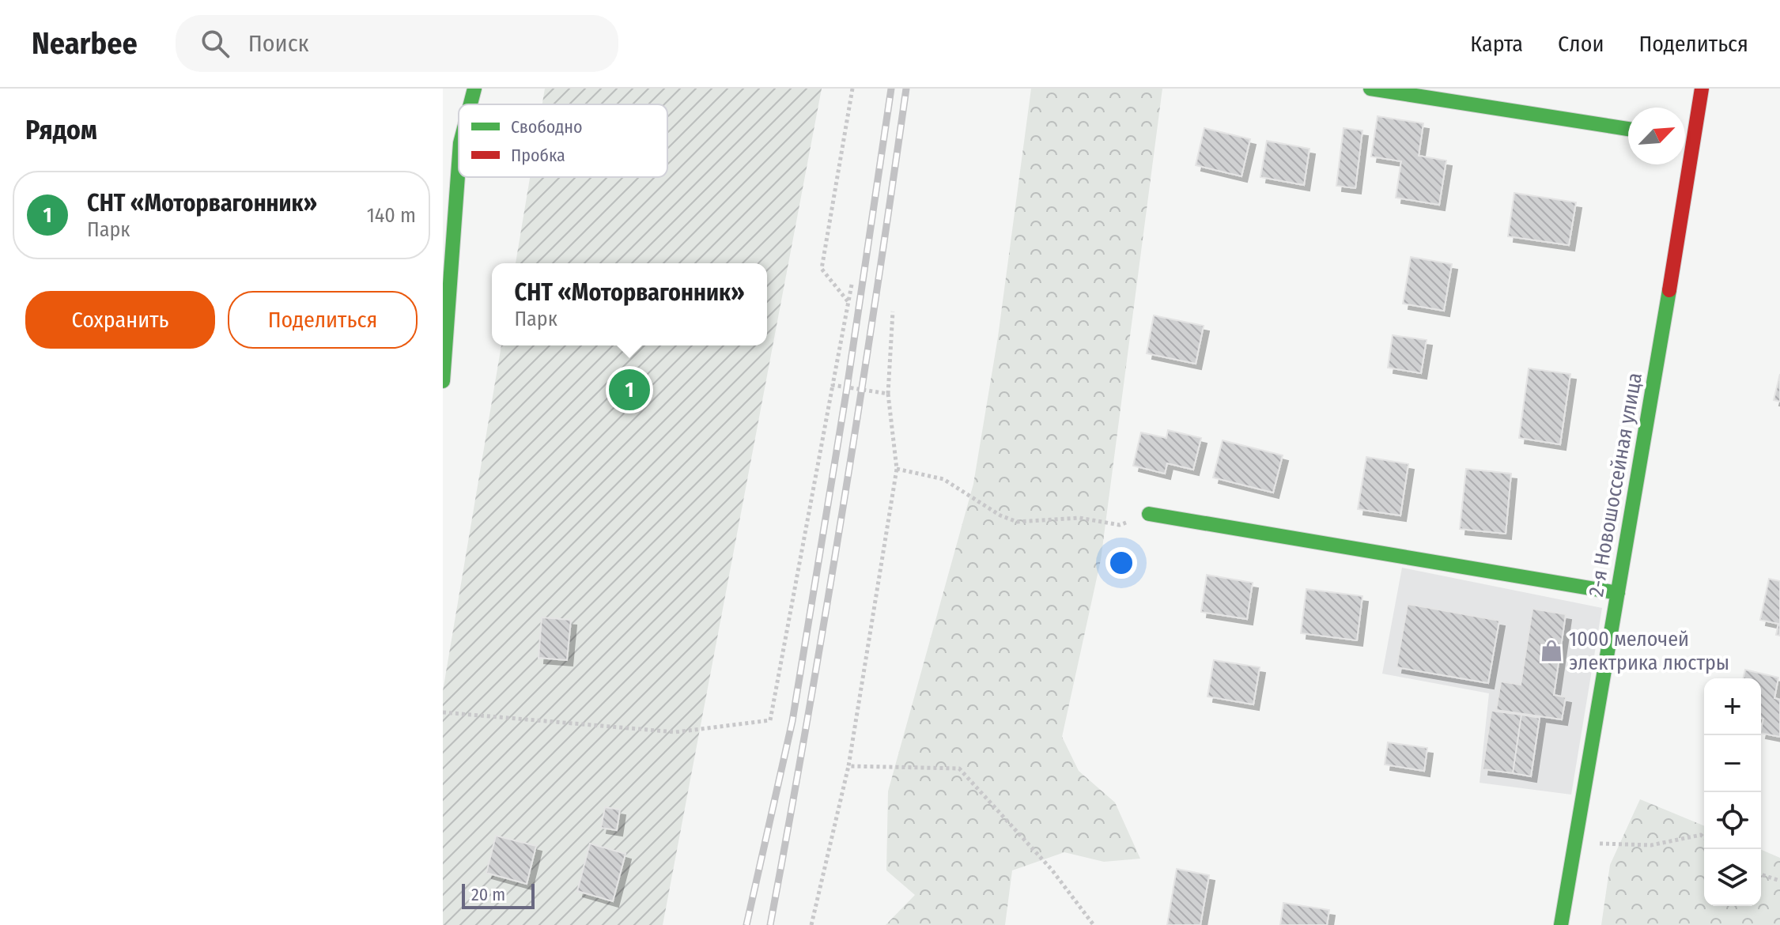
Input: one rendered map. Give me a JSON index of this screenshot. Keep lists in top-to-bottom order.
{
  "streets": {
    "street": ["2-я Новошоссейная улица"]
  },
  "places": {
    "shop": ["1000 мелочей электрика люстры"]
  },
  "legend": ["Свободно", "Пробка"],
  "scale_bar": "20 m",
  "north": "top right",
  "page": {
    "header": "Nearbee",
    "search": "Поиск",
    "nav": ["Карта", "Слои", "Поделиться"],
    "heading": "Рядом",
    "list": [
      {
        "mark": "1",
        "name": "СНТ «Моторвагонник»",
        "note": "Парк",
        "value": "140 m"
      }
    ],
    "popup": ["СНТ «Моторвагонник»", "Парк"],
    "buttons": ["Сохранить", "Поделиться"],
    "pins": "1",
    "map_buttons": ["+", "−"],
    "scale": "20 m"
  }
}
